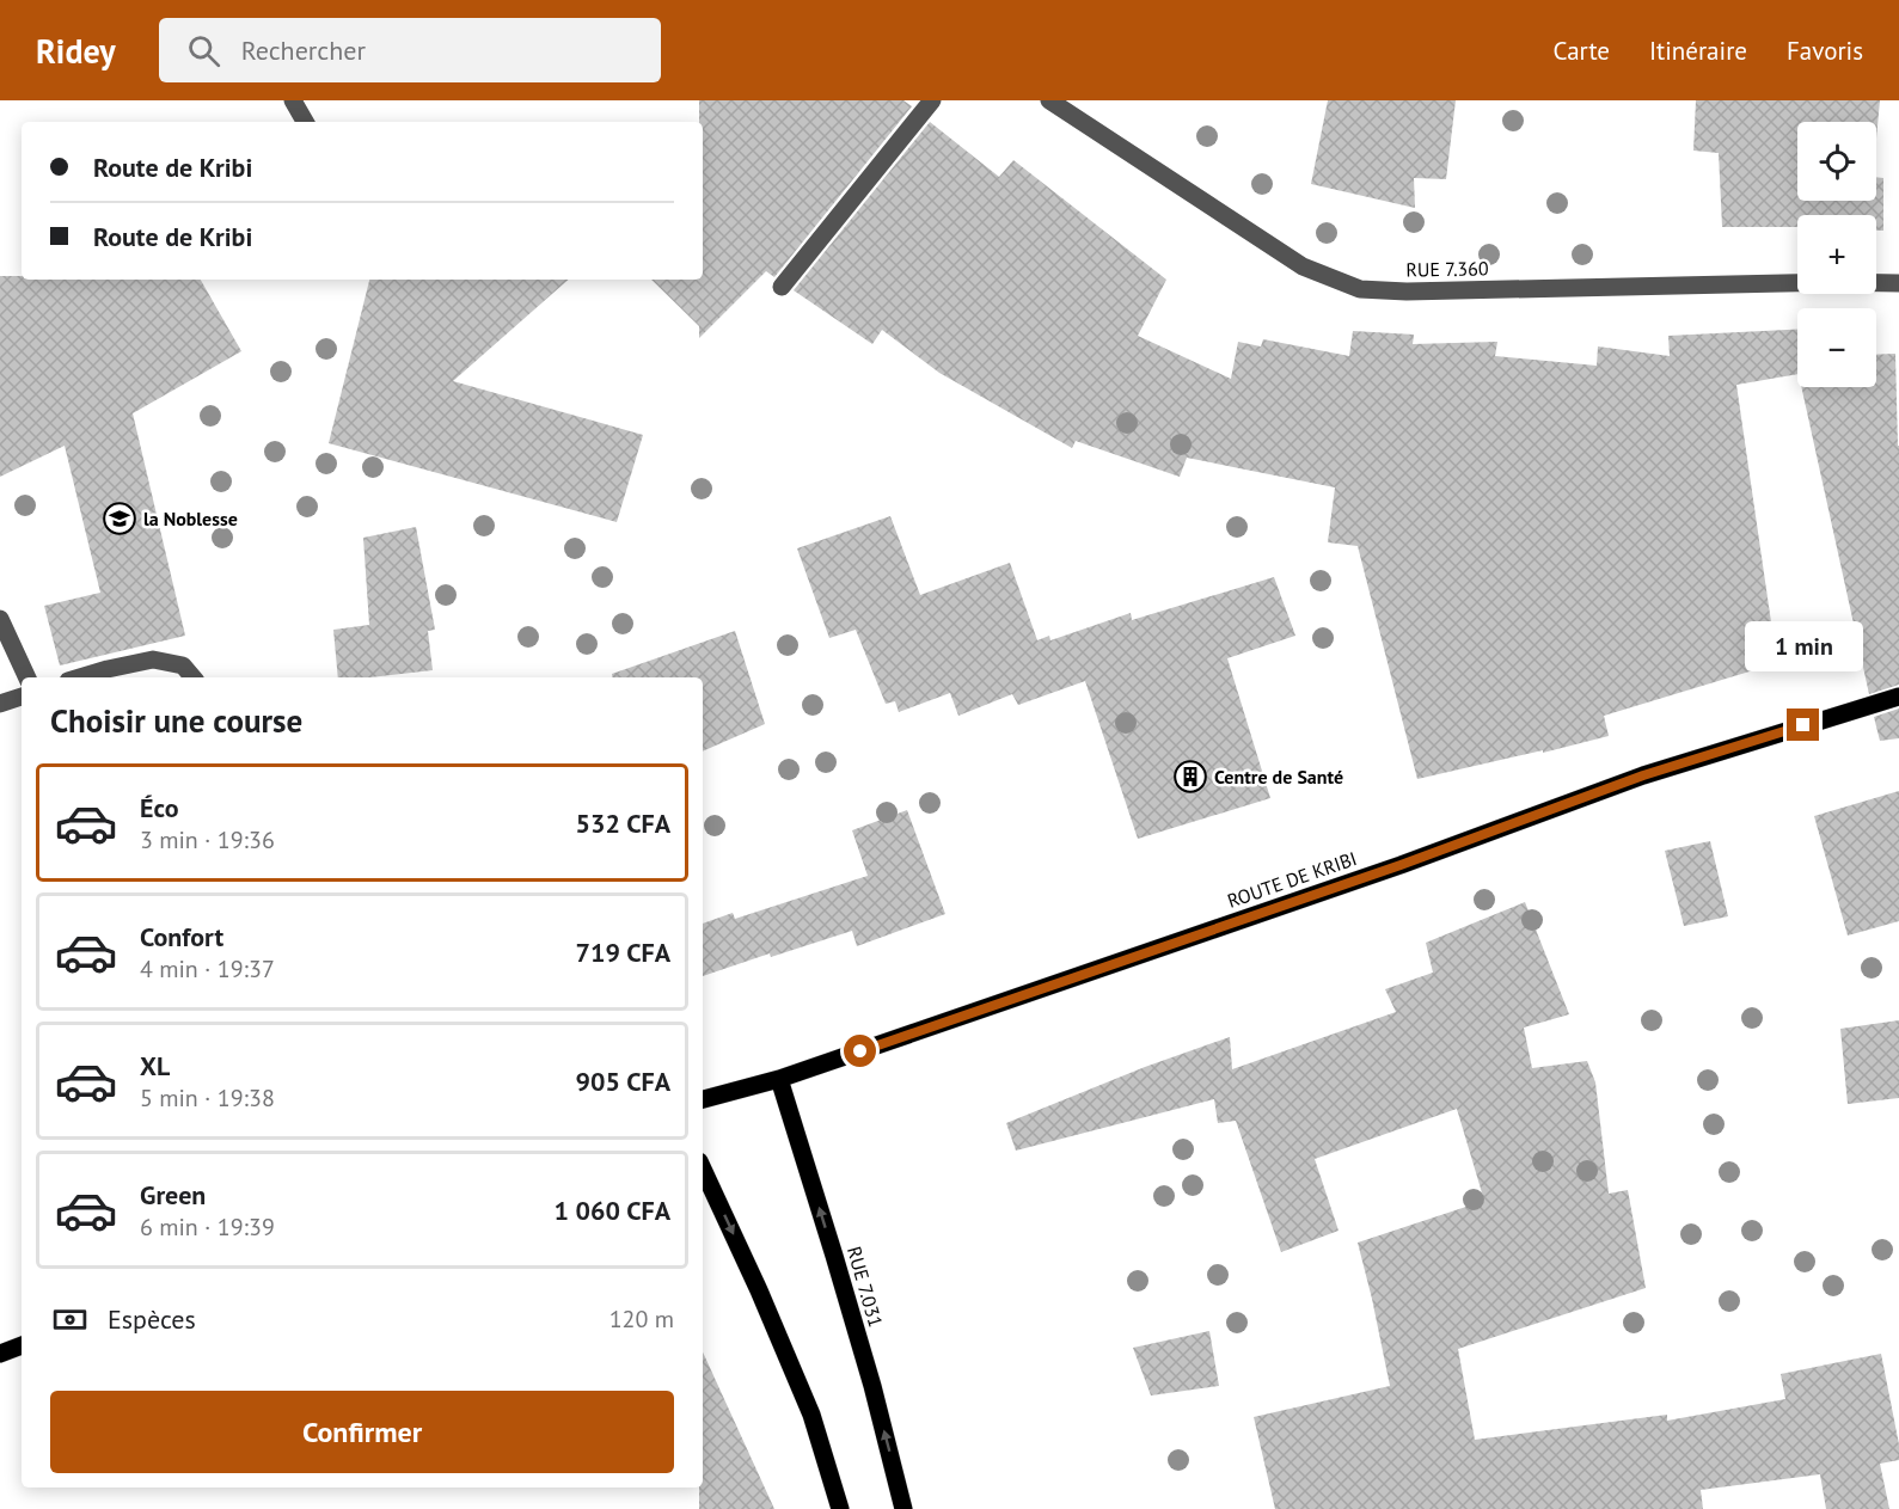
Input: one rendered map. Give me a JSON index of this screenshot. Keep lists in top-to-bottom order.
{
  "streets": {
    "main road": ["ROUTE DE KRIBI", "RUE 7.031"],
    "street": ["RUE 7.360"]
  },
  "crossings": [
    ["ROUTE DE KRIBI", "RUE 7.031"]
  ],
  "places": {
    "school or university": ["la Noblesse"],
    "building": ["Centre de Santé"]
  },
  "page": {
    "header": "Ridey",
    "search": "Rechercher",
    "nav": ["Carte", "Itinéraire", "Favoris"],
    "map_buttons": ["+", "−"],
    "banner": ["Route de Kribi", "Route de Kribi"],
    "bubble": "1 min",
    "heading": "Choisir une course",
    "list": [
      {
        "name": "Éco",
        "note": "3 min · 19:36",
        "value": "532 CFA"
      },
      {
        "name": "Confort",
        "note": "4 min · 19:37",
        "value": "719 CFA"
      },
      {
        "name": "XL",
        "note": "5 min · 19:38",
        "value": "905 CFA"
      },
      {
        "name": "Green",
        "note": "6 min · 19:39",
        "value": "1 060 CFA"
      }
    ],
    "pay": ["Espèces", "120 m"],
    "buttons": "Confirmer"
  }
}
